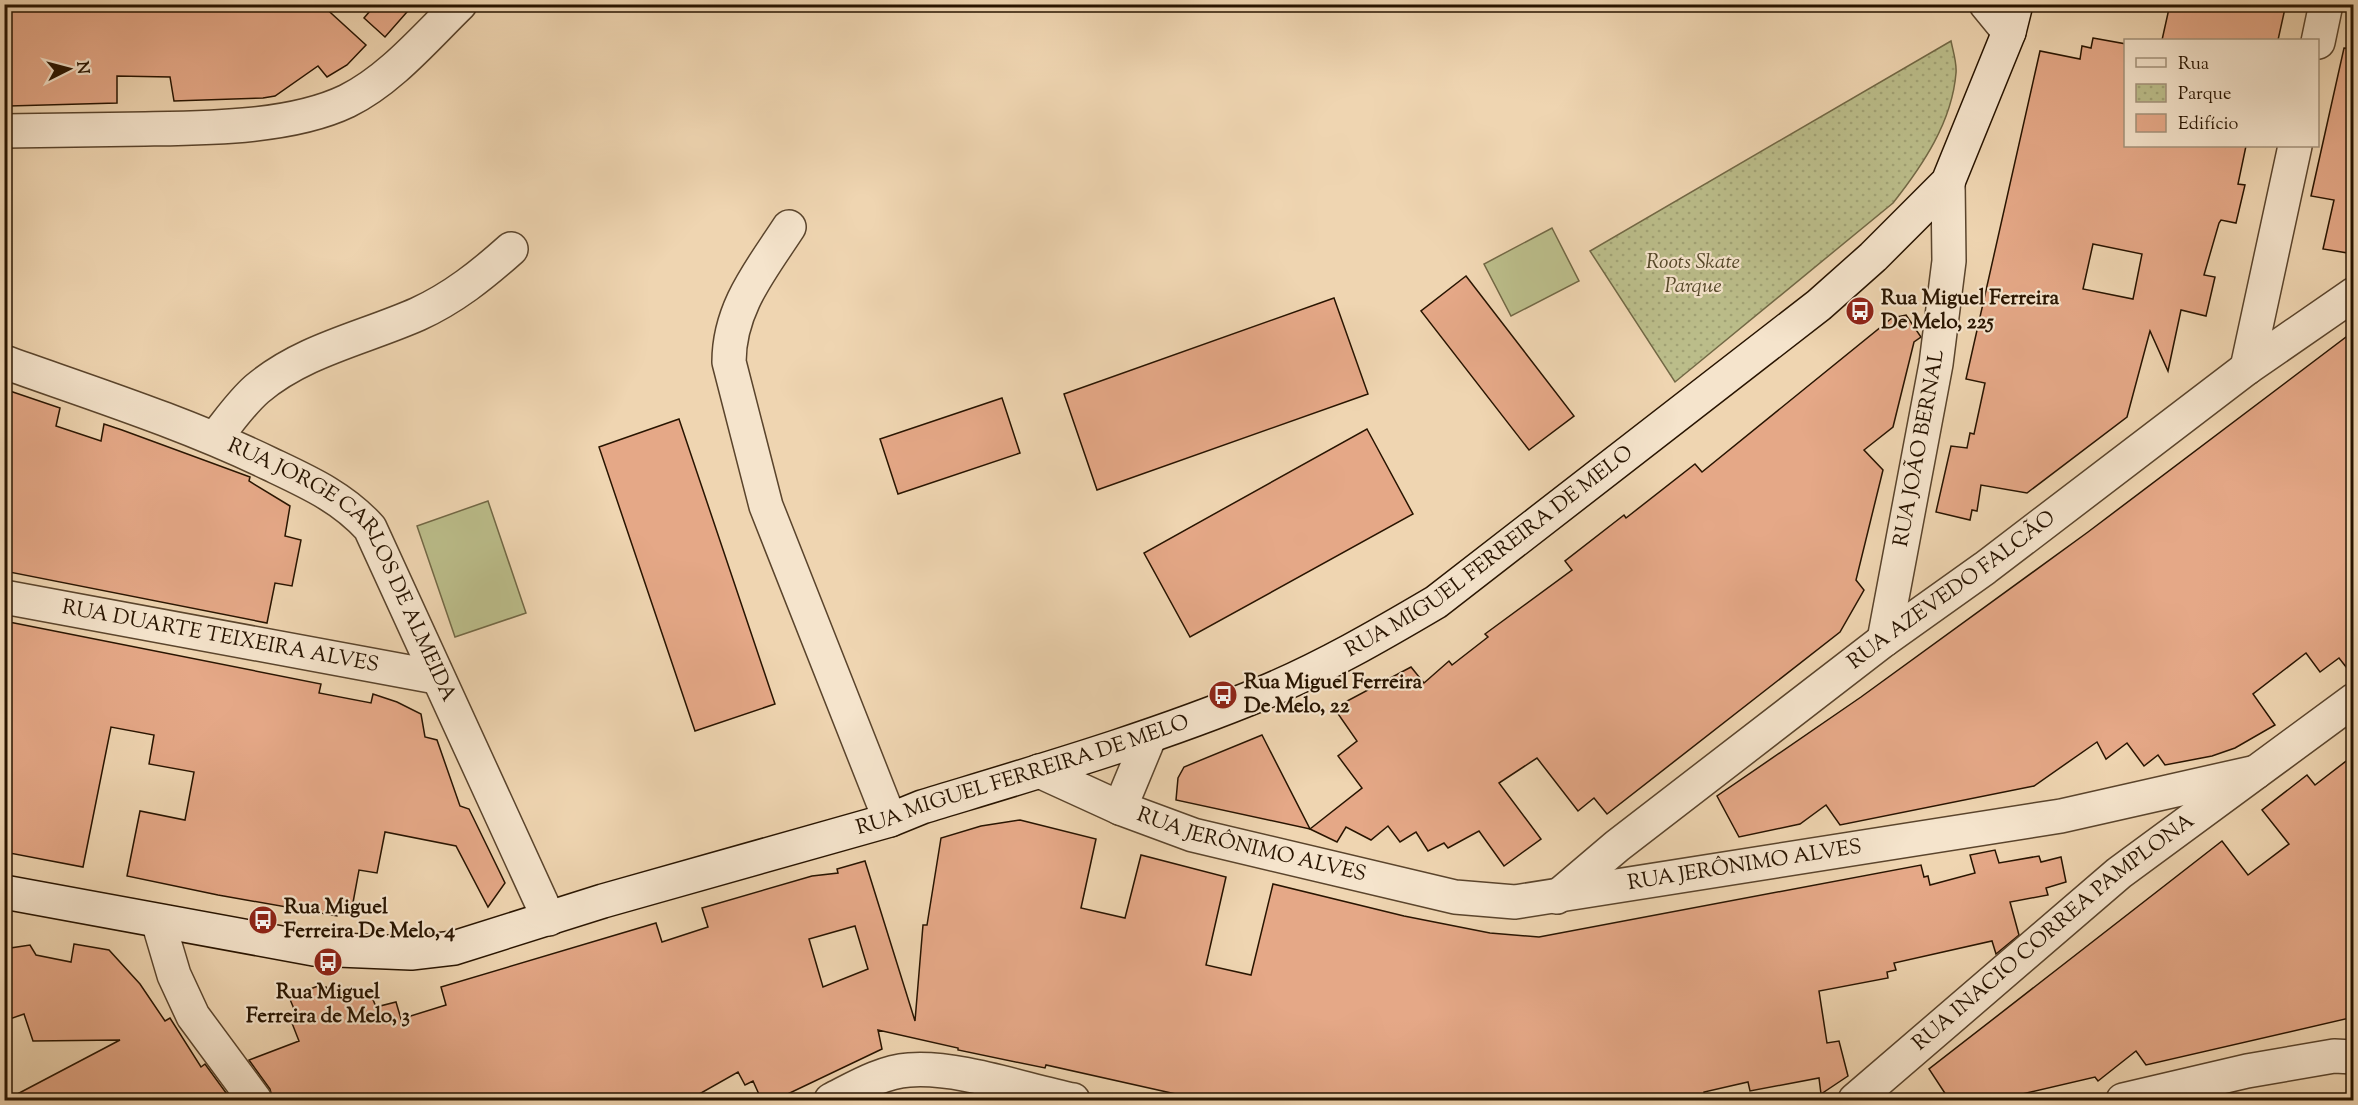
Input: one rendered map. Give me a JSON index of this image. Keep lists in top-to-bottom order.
{
  "streets": {
    "street": [
      "RUA JOÃO BERNAL",
      "RUA MIGUEL FERREIRA DE MELO",
      "RUA JORGE CARLOS DE ALMEIDA",
      "RUA AZEVEDO FALCÃO",
      "RUA DUARTE TEIXEIRA ALVES",
      "RUA JERÔNIMO ALVES",
      "RUA INACIO CORREA PAMPLONA"
    ]
  },
  "crossings": [
    ["RUA JOÃO BERNAL", "RUA MIGUEL FERREIRA DE MELO"],
    ["RUA JOÃO BERNAL", "RUA AZEVEDO FALCÃO"],
    ["RUA MIGUEL FERREIRA DE MELO", "RUA JORGE CARLOS DE ALMEIDA"],
    ["RUA MIGUEL FERREIRA DE MELO", "RUA JERÔNIMO ALVES"],
    ["RUA JORGE CARLOS DE ALMEIDA", "RUA DUARTE TEIXEIRA ALVES"],
    ["RUA AZEVEDO FALCÃO", "RUA JERÔNIMO ALVES"],
    ["RUA JERÔNIMO ALVES", "RUA INACIO CORREA PAMPLONA"]
  ],
  "parks": ["Roots Skate Parque"],
  "places": {
    "bus stop": [
      "Rua Miguel Ferreira De Melo, 225",
      "Rua Miguel Ferreira De Melo, 22",
      "Rua Miguel Ferreira De Melo, 4",
      "Rua Miguel Ferreira de Melo, 3"
    ]
  },
  "legend": ["Rua", "Parque", "Edifício"],
  "north": "right"
}
